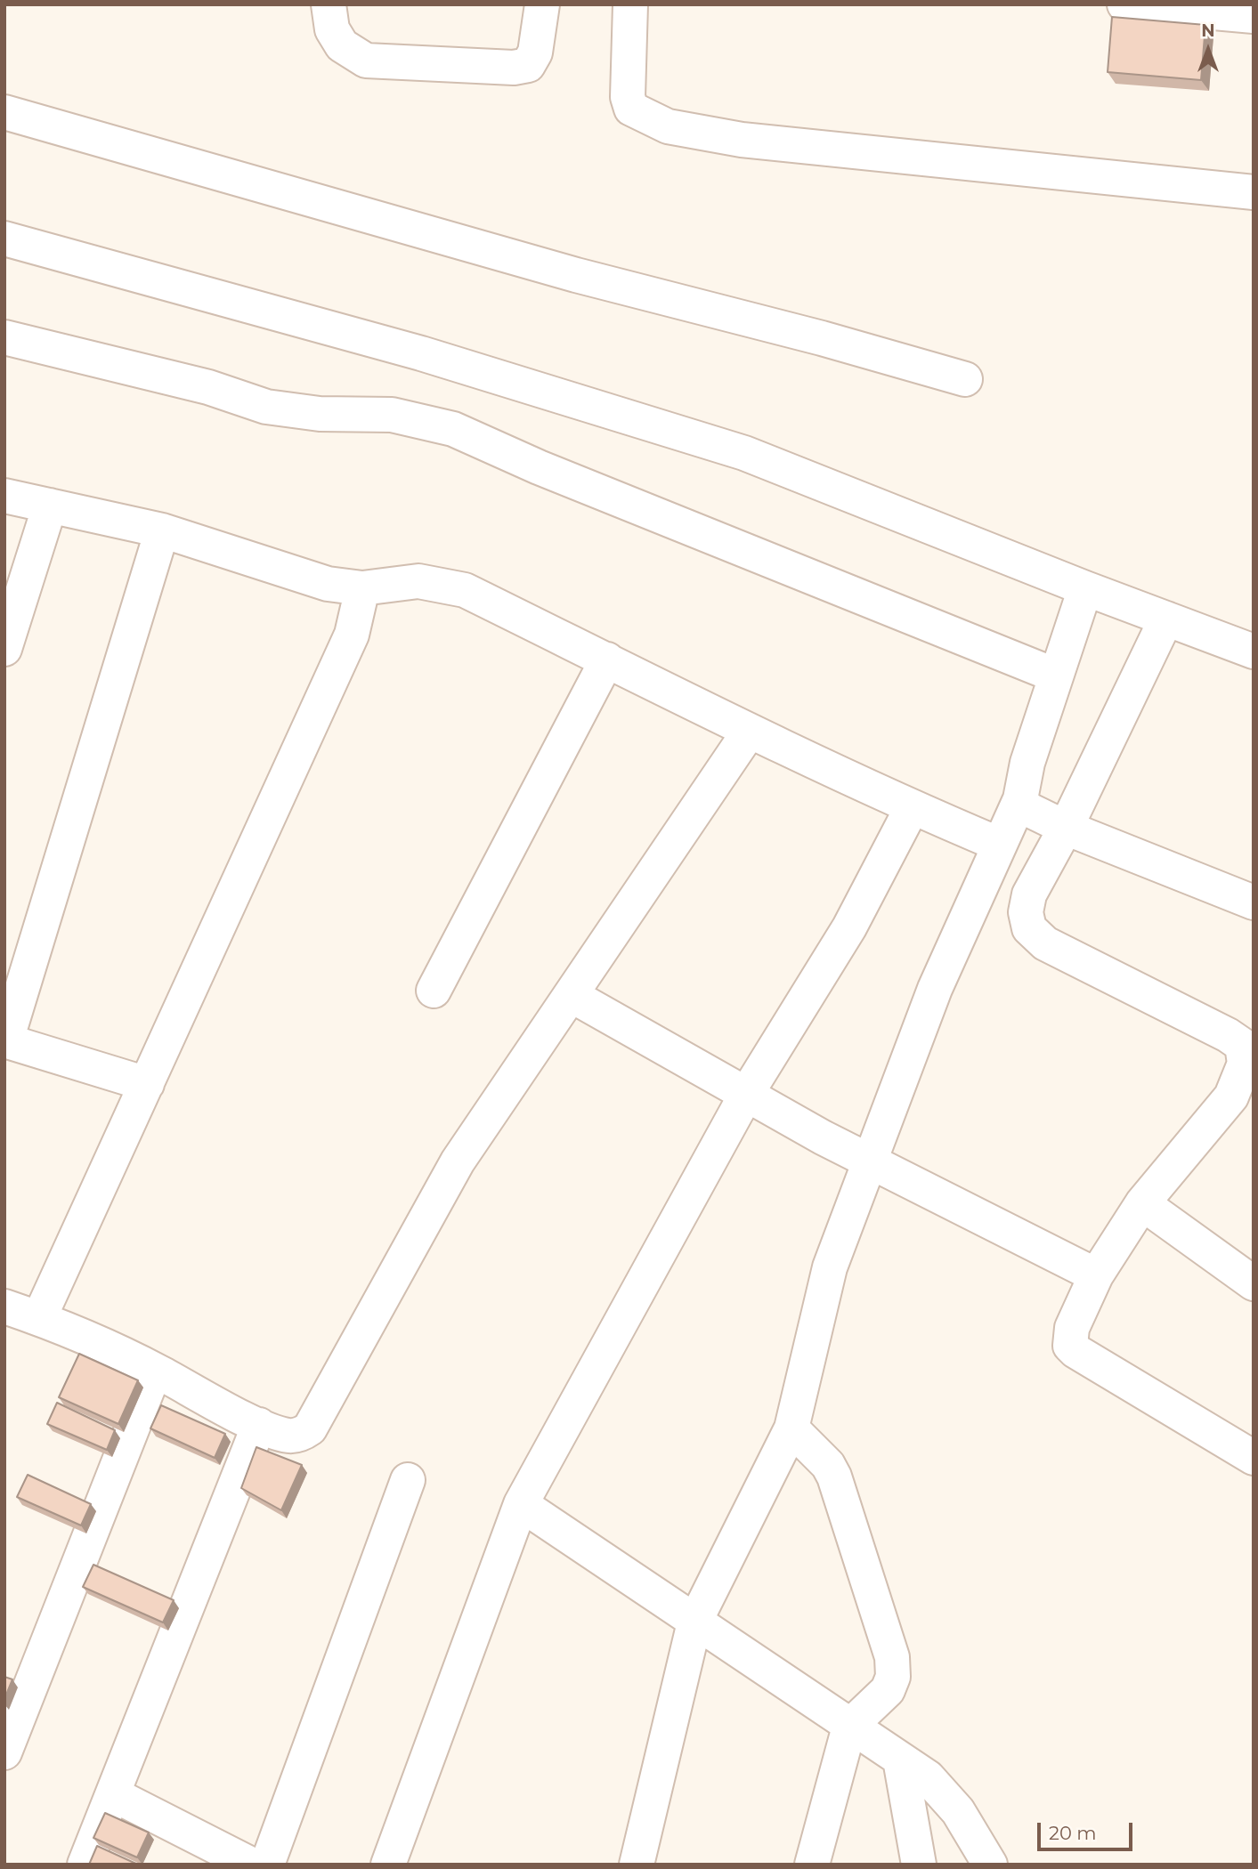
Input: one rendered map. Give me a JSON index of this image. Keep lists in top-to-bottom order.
{
  "scale_bar": "20 m",
  "north": "top"
}
